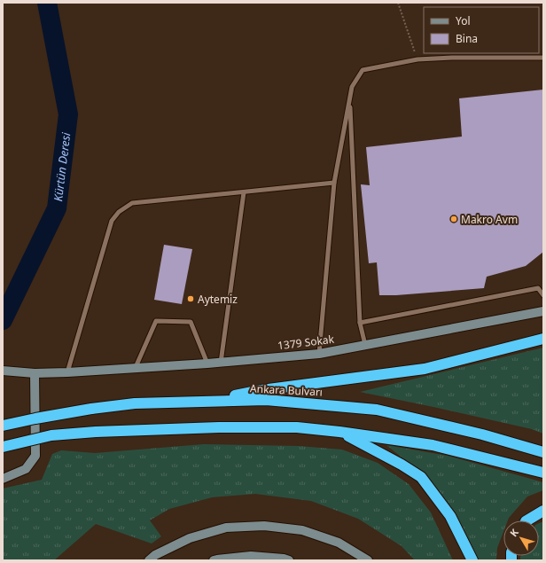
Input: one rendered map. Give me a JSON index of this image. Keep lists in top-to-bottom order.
{
  "streets": {
    "highway": ["Ankara Bulvarı"],
    "street": ["1379 Sokak"]
  },
  "water": ["Kürtün Deresi"],
  "places": ["Makro Avm", "Aytemiz"],
  "legend": ["Yol", "Bina"],
  "north": "top left"
}
